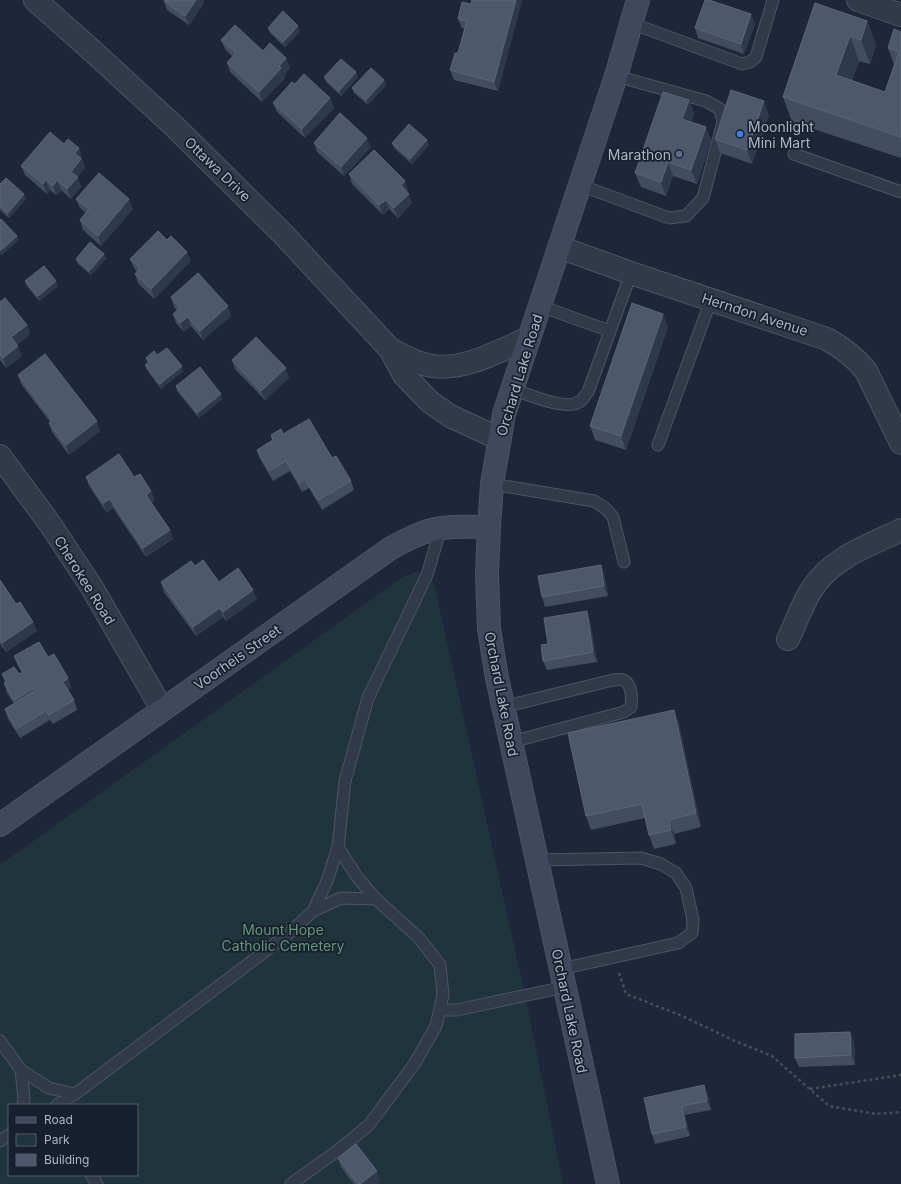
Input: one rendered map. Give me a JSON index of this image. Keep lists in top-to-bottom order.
{
  "streets": {
    "main road": ["Orchard Lake Road", "Voorheis Street"],
    "street": ["Ottawa Drive", "Herndon Avenue", "Cherokee Road"]
  },
  "crossings": [
    ["Ottawa Drive", "Orchard Lake Road"],
    ["Herndon Avenue", "Orchard Lake Road"],
    ["Orchard Lake Road", "Voorheis Street"],
    ["Cherokee Road", "Voorheis Street"]
  ],
  "parks": ["Mount Hope Catholic Cemetery"],
  "places": ["Moonlight Mini Mart", "Marathon"],
  "legend": ["Road", "Park", "Building"]
}
